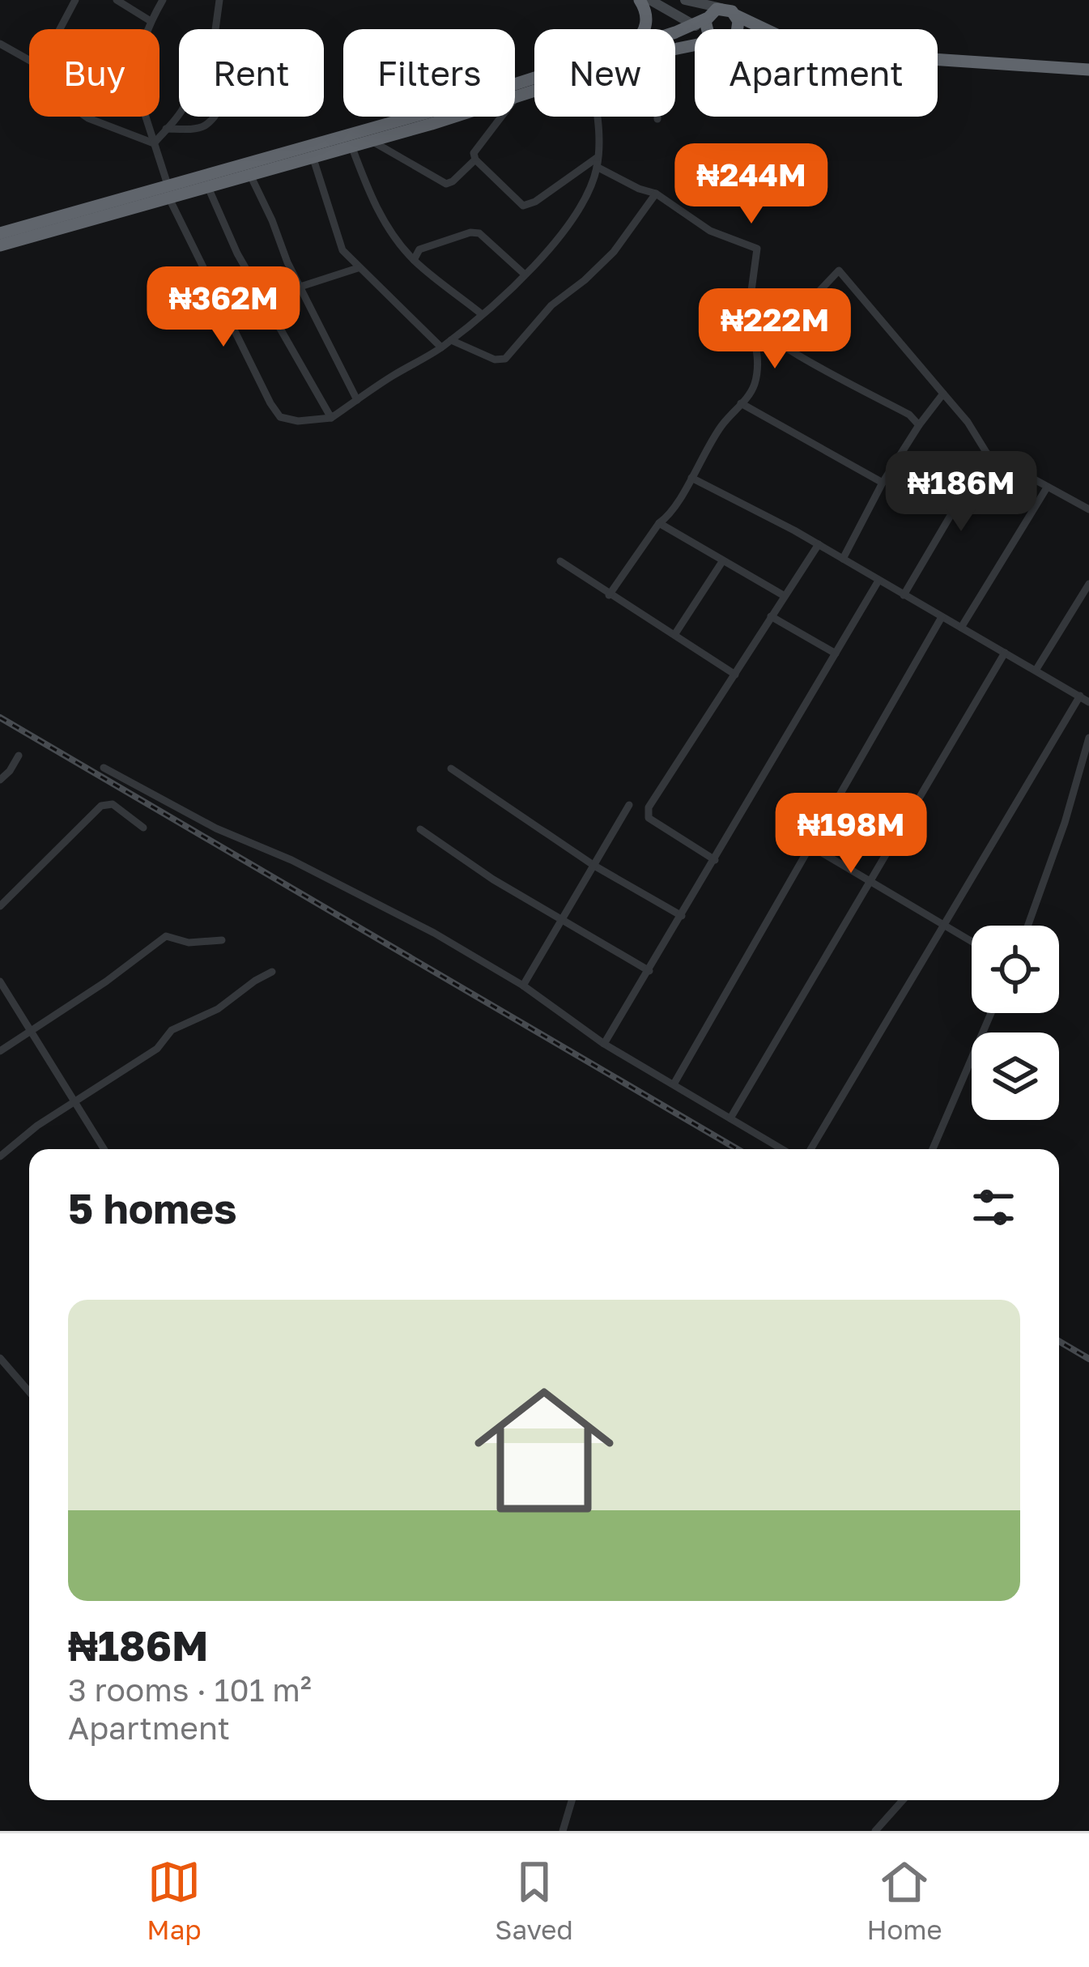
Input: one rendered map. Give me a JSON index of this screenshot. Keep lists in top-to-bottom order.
{
  "page": {
    "chip": [
      "Buy",
      "Rent",
      "Filters",
      "New",
      "Apartment"
    ],
    "price": [
      "₦244M",
      "₦362M",
      "₦222M",
      "₦186M",
      "₦198M"
    ],
    "heading": "5 homes",
    "list": [
      {
        "name": "₦186M",
        "note": "3 rooms · 101 m² · Apartment"
      }
    ],
    "tabs": ["Map", "Saved", "Home"]
  }
}
